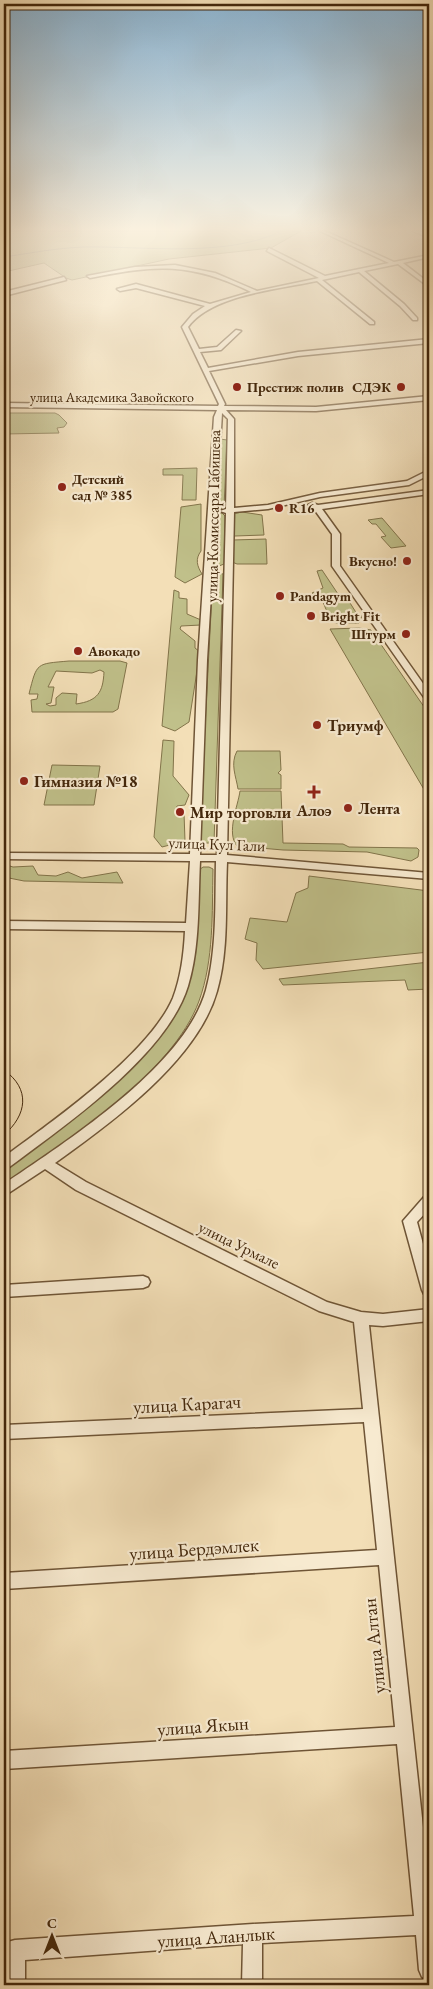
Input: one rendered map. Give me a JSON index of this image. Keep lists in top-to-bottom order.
{
  "streets": {
    "street": [
      "улица Академика Завойского",
      "улица Комиссара Габишева",
      "улица Кул Гали",
      "улица Урмале",
      "улица Карагач",
      "улица Бердэмлек",
      "улица Алтан",
      "улица Якын",
      "улица Аланлык"
    ]
  },
  "crossings": [
    ["улица Академика Завойского", "улица Комиссара Габишева"],
    ["улица Комиссара Габишева", "улица Кул Гали"],
    ["улица Комиссара Габишева", "улица Урмале"],
    ["улица Урмале", "улица Алтан"],
    ["улица Карагач", "улица Алтан"],
    ["улица Бердэмлек", "улица Алтан"],
    ["улица Алтан", "улица Якын"],
    ["улица Алтан", "улица Аланлык"]
  ],
  "places": {
    "other": [
      "Престиж полив",
      "СДЭК",
      "Детский сад № 385",
      "R16",
      "Вкусно!",
      "Pandagym",
      "Bright Fit",
      "Штурм",
      "Авокадо",
      "Триумф",
      "Гимназия №18",
      "Лента",
      "Мир торговли"
    ],
    "health": ["Алоэ"]
  },
  "north": "top"
}
